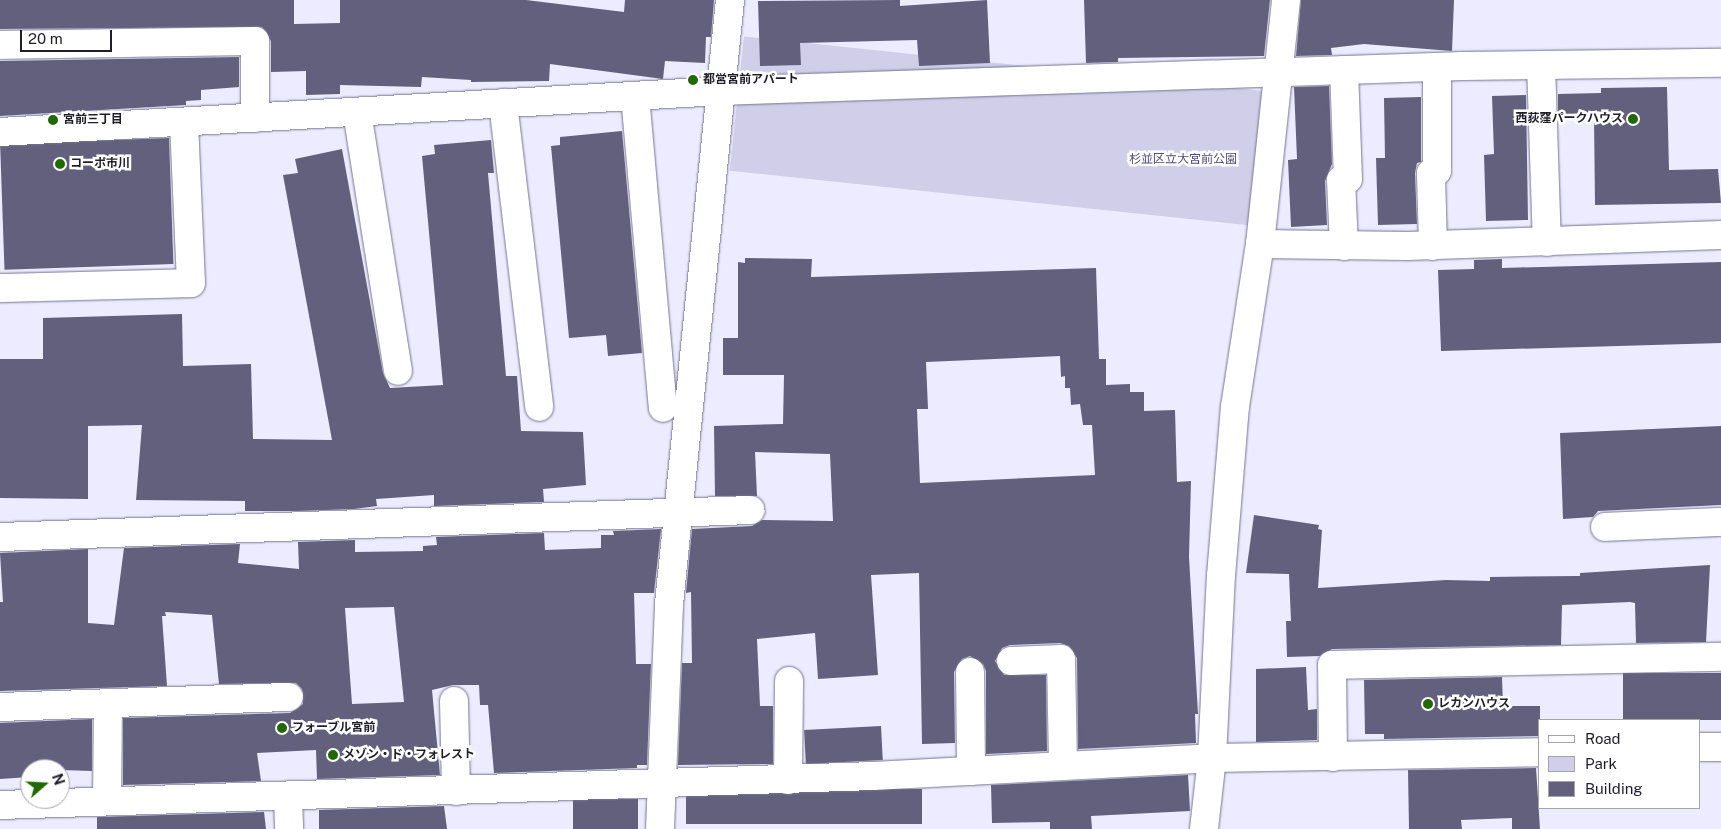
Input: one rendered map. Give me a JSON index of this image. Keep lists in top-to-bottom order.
{
  "parks": ["杉並区立大宮前公園"],
  "places": [
    "都営宮前アパート",
    "西荻窪パークハウス",
    "宮前三丁目",
    "コーポ市川",
    "レカンハウス",
    "フォーブル宮前",
    "メゾン・ド・フォレスト"
  ],
  "legend": ["Road", "Park", "Building"],
  "scale_bar": "20 m",
  "north": "right"
}
